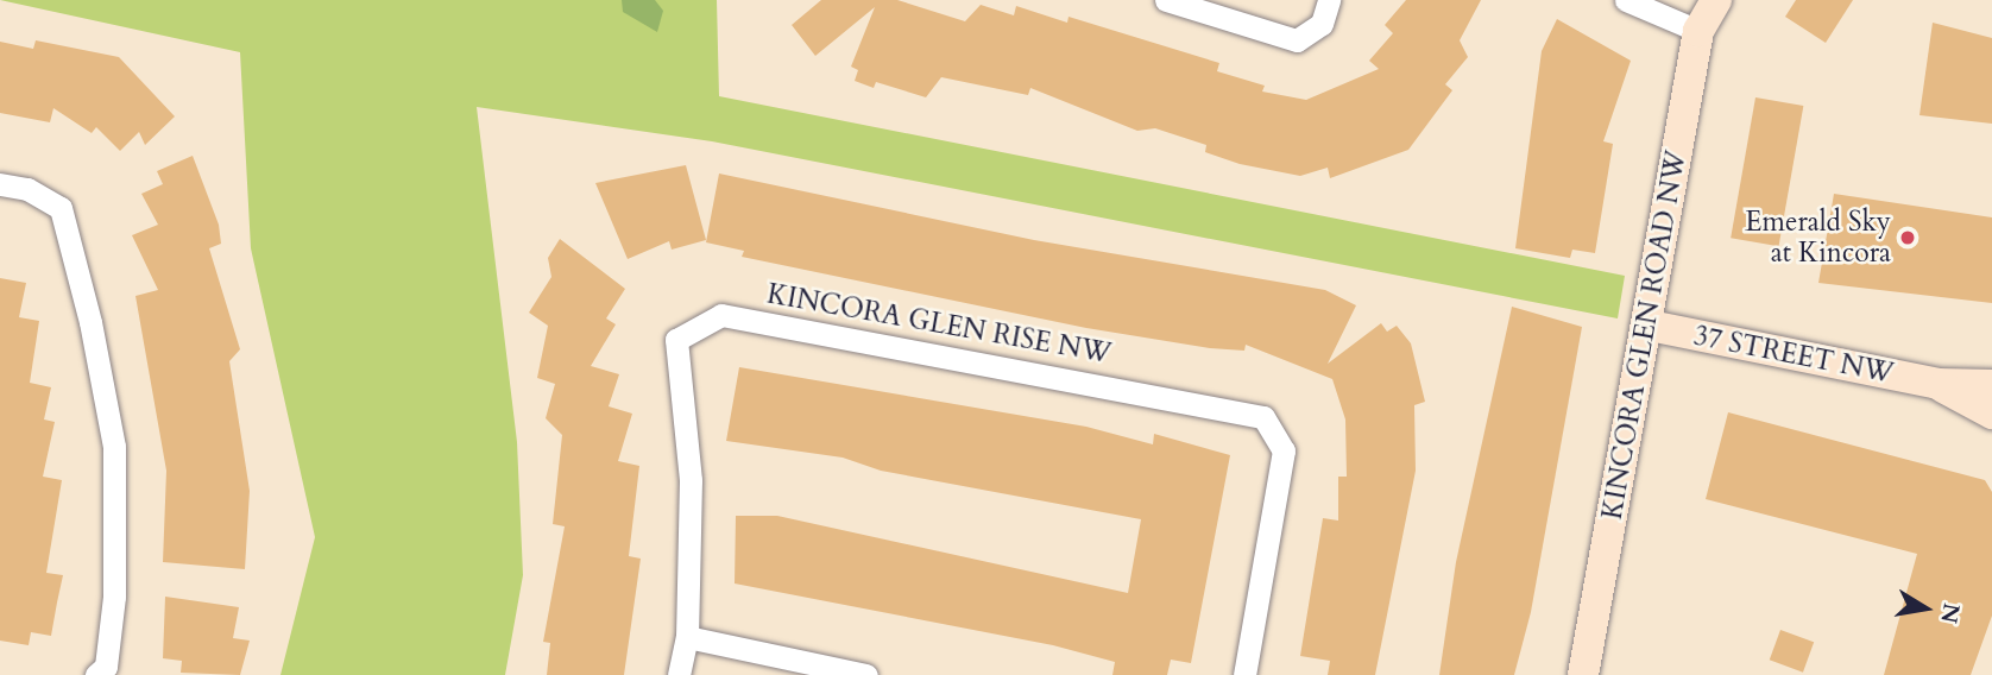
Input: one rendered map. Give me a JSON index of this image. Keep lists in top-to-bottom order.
{
  "streets": {
    "street": ["KINCORA GLEN RISE NW", "KINCORA GLEN ROAD NW", "37 STREET NW"]
  },
  "crossings": [
    ["KINCORA GLEN ROAD NW", "37 STREET NW"]
  ],
  "places": ["Emerald Sky at Kincora"],
  "north": "right"
}
